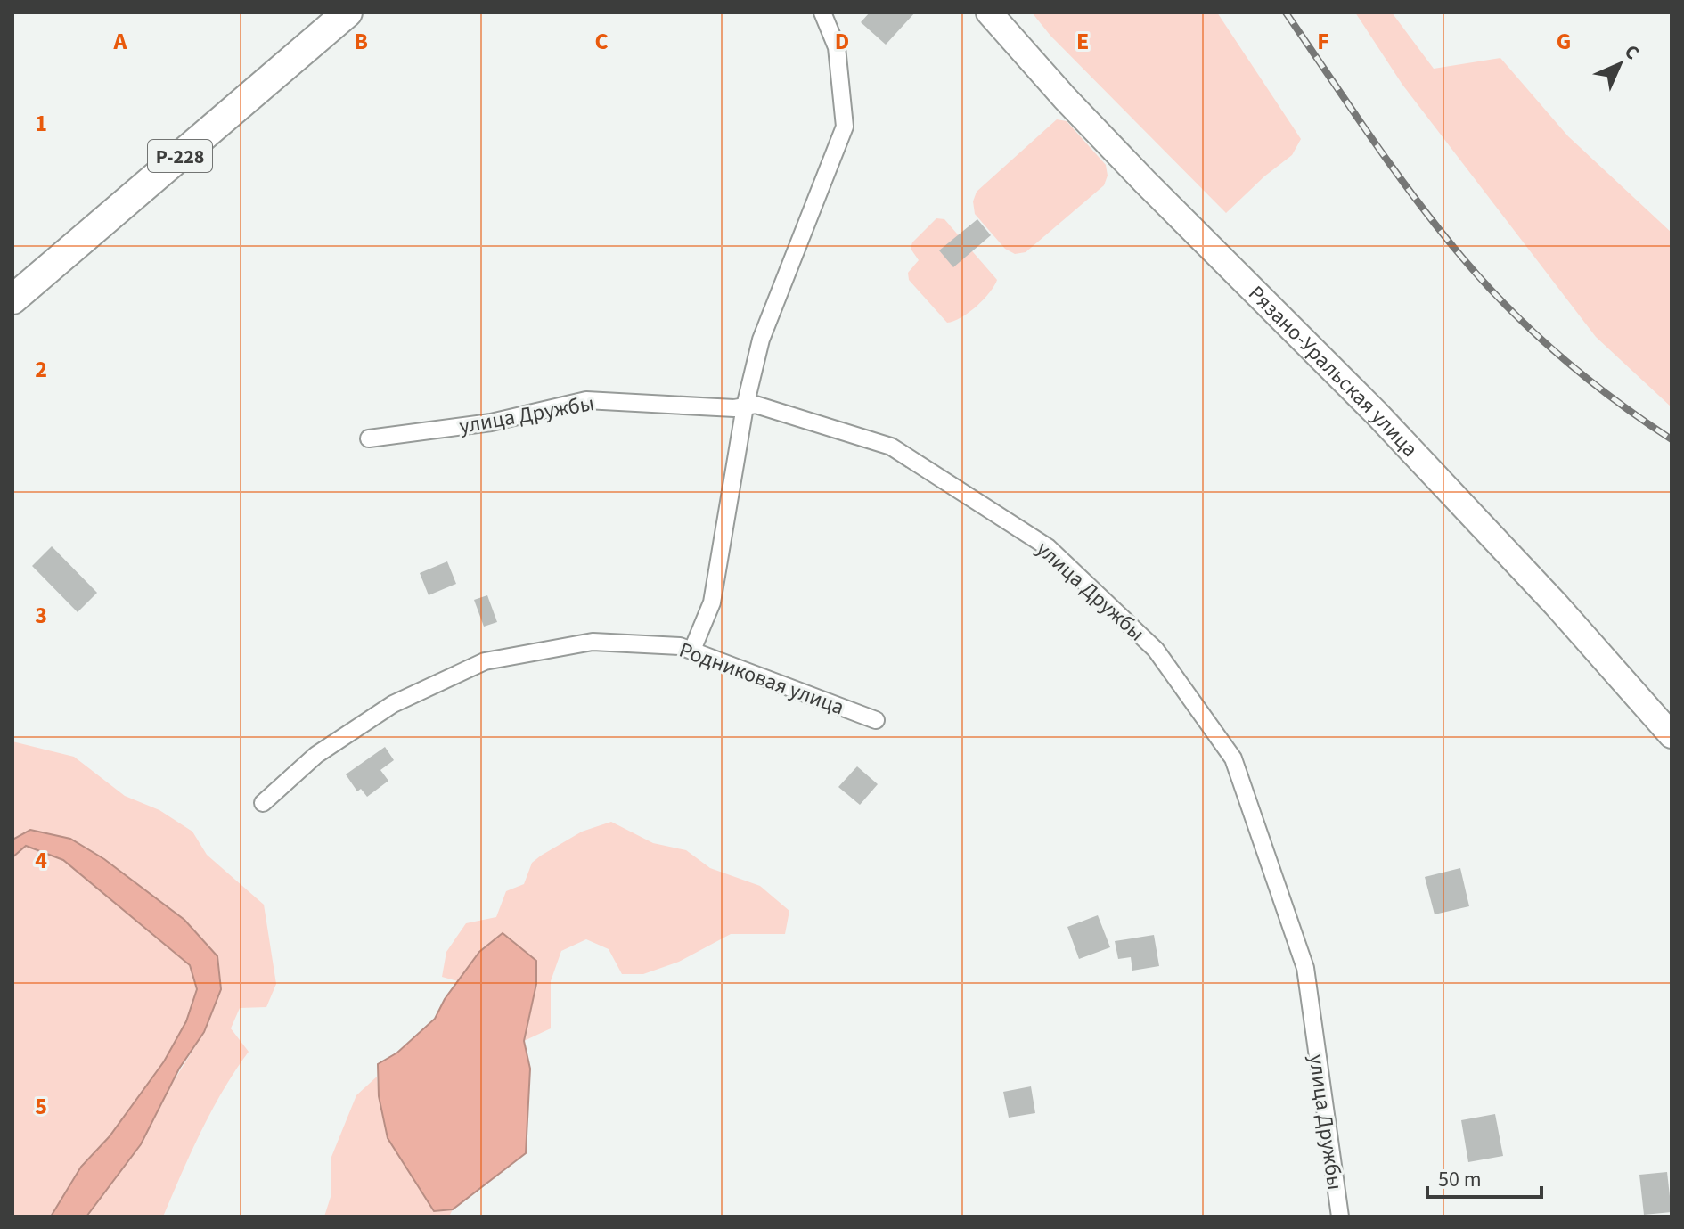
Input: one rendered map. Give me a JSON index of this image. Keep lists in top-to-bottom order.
{
  "streets": {
    "highway": ["Р-228"],
    "main road": ["Рязано-Уральская улица"],
    "street": ["улица Дружбы", "Родниковая улица"]
  },
  "scale_bar": "50 m",
  "north": "top right",
  "grid": {
    "columns": [
      "A",
      "B",
      "C",
      "D",
      "E",
      "F",
      "G"
    ],
    "rows": [
      "1",
      "2",
      "3",
      "4",
      "5"
    ]
  }
}
